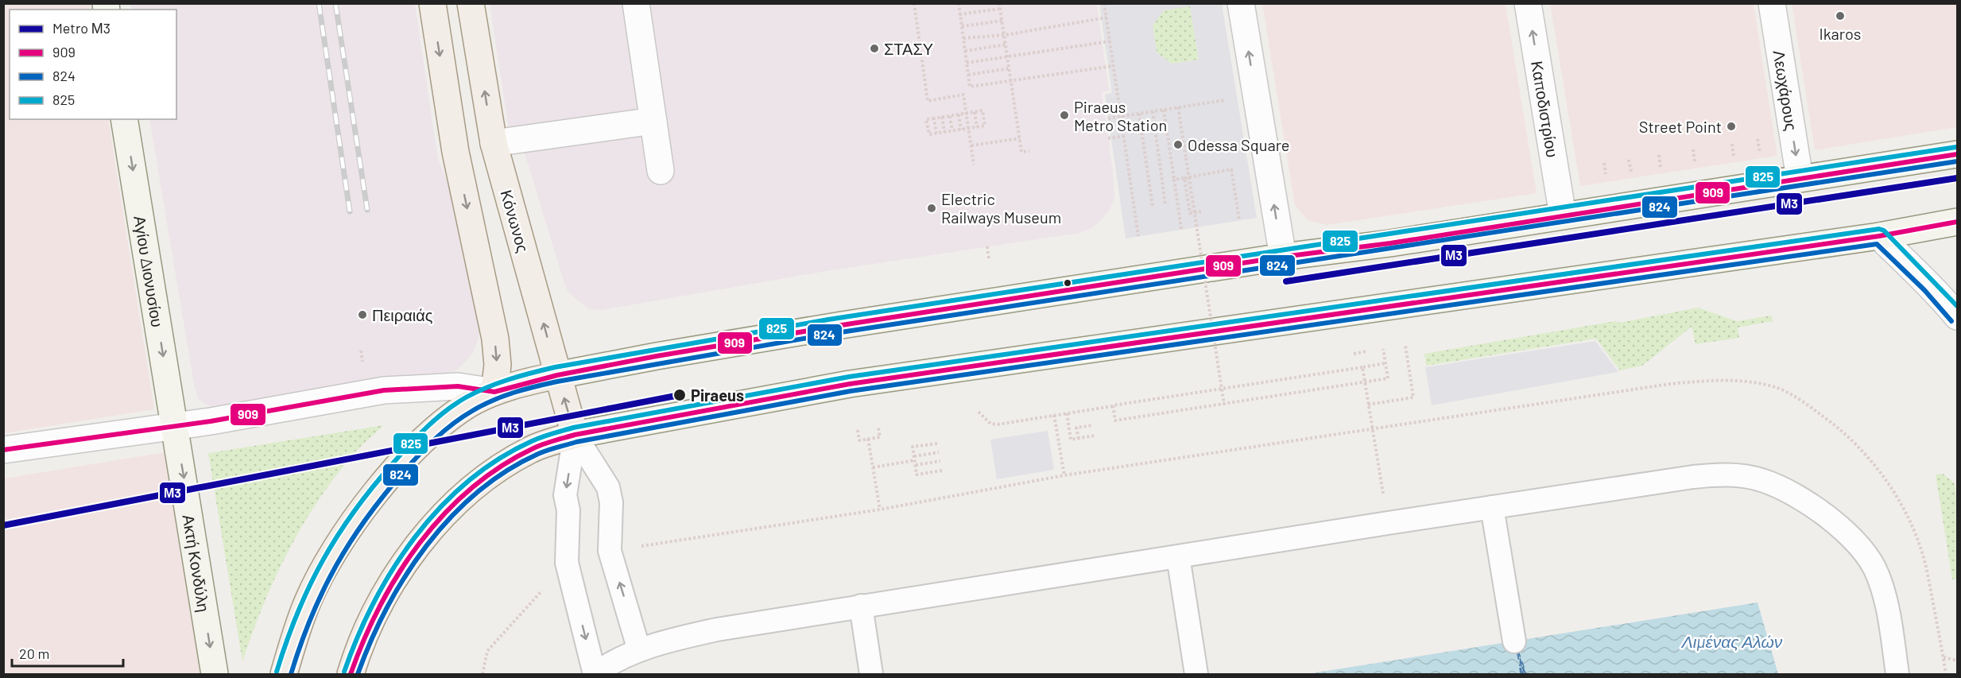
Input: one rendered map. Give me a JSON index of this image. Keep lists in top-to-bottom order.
{
  "streets": {
    "main road": ["Κόνωνος", "Αγίου Διονυσίου", "Ακτή Κονδύλη"],
    "street": ["Λεωχάρους", "Καποδιστρίου"]
  },
  "crossings": [
    ["Αγίου Διονυσίου", "Ακτή Κονδύλη"]
  ],
  "one_way": [
    "Λεωχάρους",
    "Καποδιστρίου",
    "Αγίου Διονυσίου",
    "Ακτή Κονδύλη"
  ],
  "water": ["Λιμένας Αλών"],
  "places": [
    "Ikaros",
    "ΣΤΑΣΥ",
    "Piraeus Metro Station",
    "Street Point",
    "Odessa Square",
    "Electric Railways Museum",
    "Πειραιάς",
    "Piraeus"
  ],
  "lines": [
    "transit line 825",
    "transit line 909",
    "transit line 824",
    "metro line Μ3"
  ],
  "legend": [
    "Metro Μ3",
    "909",
    "824",
    "825"
  ],
  "scale_bar": "20 m"
}
